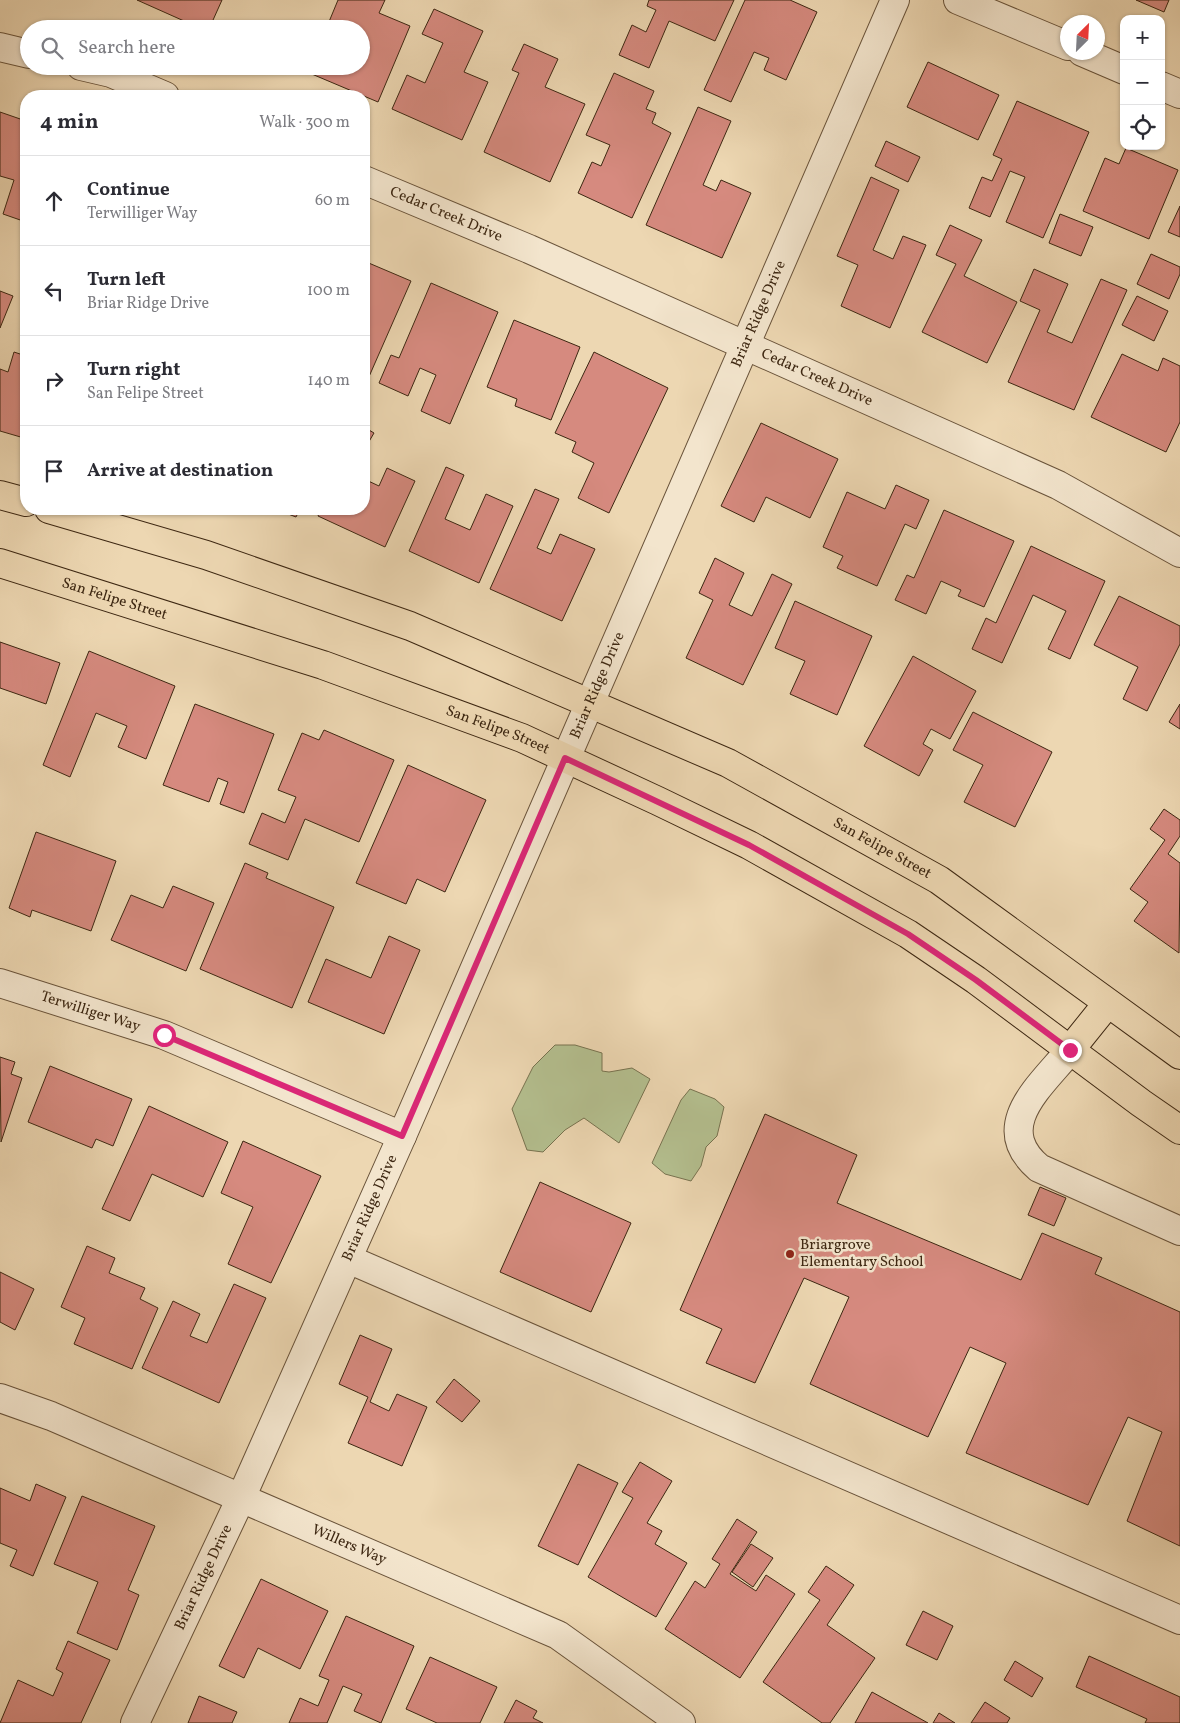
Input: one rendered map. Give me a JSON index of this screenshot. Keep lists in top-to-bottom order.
{
  "streets": {
    "main road": ["San Felipe Street"],
    "street": [
      "Cedar Creek Drive",
      "Briar Ridge Drive",
      "Terwilliger Way",
      "Willers Way"
    ]
  },
  "crossings": [
    ["Cedar Creek Drive", "Briar Ridge Drive"],
    ["Briar Ridge Drive", "San Felipe Street"],
    ["Briar Ridge Drive", "Terwilliger Way"],
    ["Briar Ridge Drive", "Willers Way"]
  ],
  "places": ["Briargrove Elementary School"],
  "north": "top right",
  "page": {
    "map_buttons": ["+", "−"],
    "search": "Search here",
    "heading": ["4 min", "Walk · 300 m"],
    "list": [
      ["Continue", "Terwilliger Way", "60 m"],
      ["Turn left", "Briar Ridge Drive", "100 m"],
      ["Turn right", "San Felipe Street", "140 m"],
      "Arrive at destination"
    ]
  }
}
